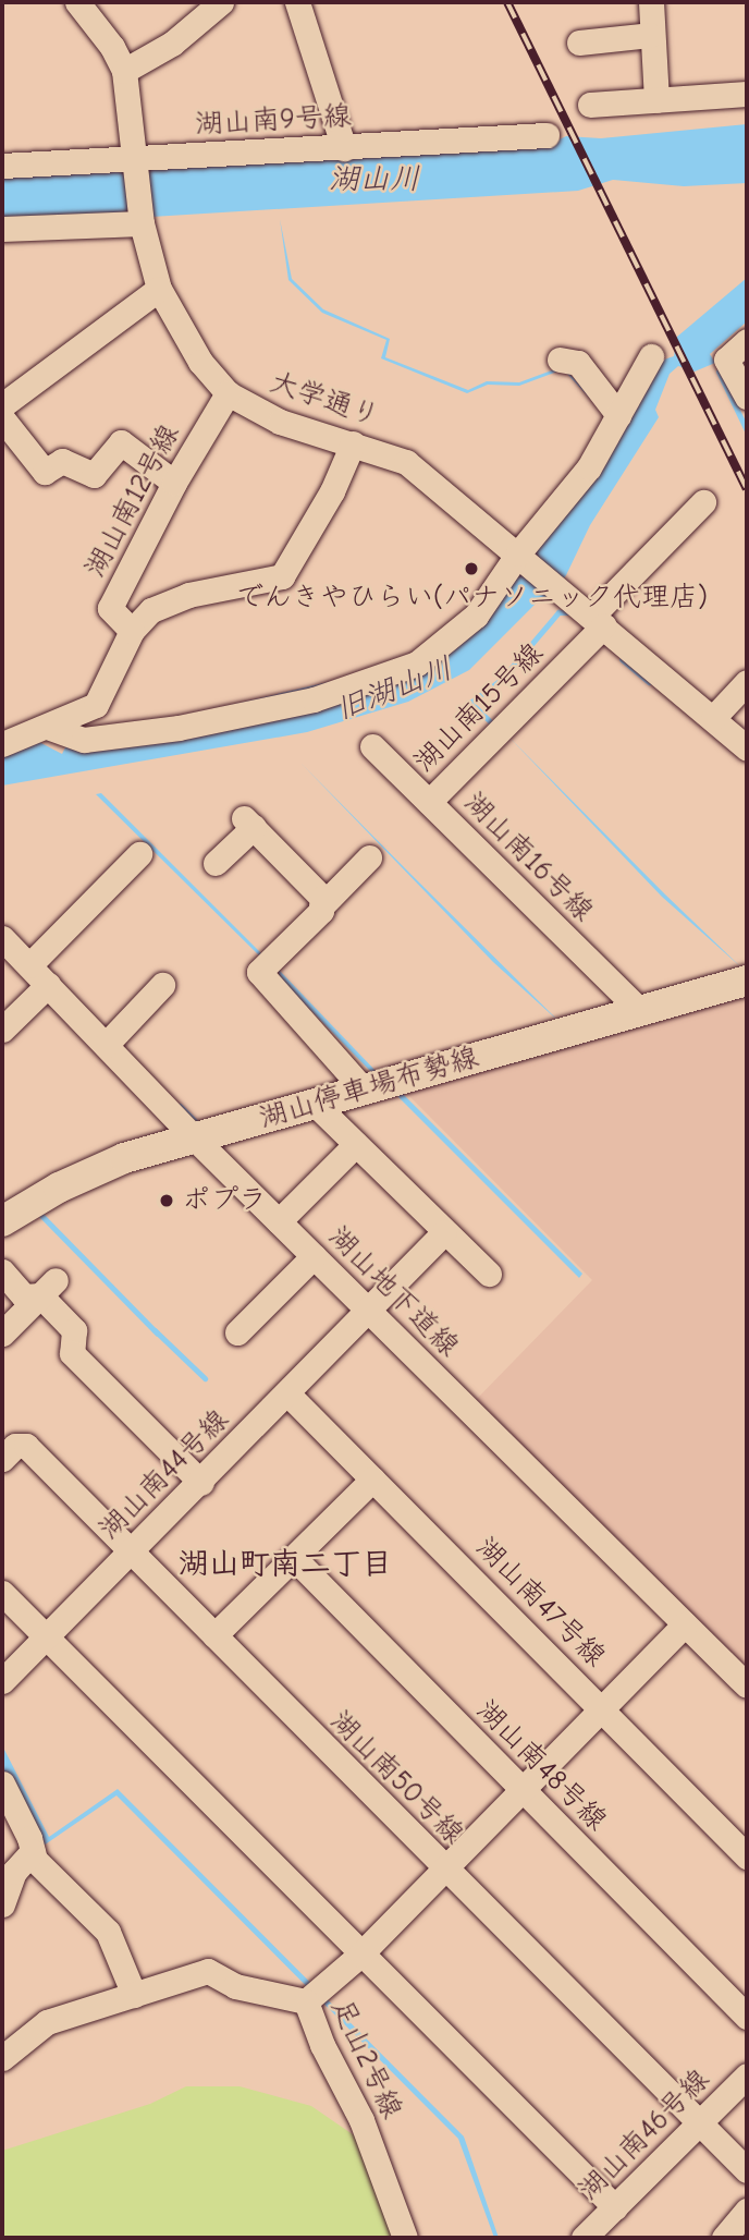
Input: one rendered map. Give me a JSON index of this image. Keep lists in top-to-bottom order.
{
  "streets": {
    "main road": ["湖山停車場布勢線"],
    "street": [
      "湖山南9号線",
      "大学通り",
      "湖山南12号線",
      "湖山南15号線",
      "湖山南16号線",
      "湖山地下道線",
      "湖山南44号線",
      "湖山南47号線",
      "湖山南48号線",
      "湖山南50号線",
      "足山2号線",
      "湖山南46号線"
    ]
  },
  "crossings": [
    ["湖山南9号線", "大学通り"],
    ["大学通り", "湖山南12号線"],
    ["大学通り", "湖山南15号線"],
    ["湖山南15号線", "湖山南16号線"],
    ["湖山南16号線", "湖山停車場布勢線"],
    ["湖山停車場布勢線", "湖山地下道線"],
    ["湖山地下道線", "湖山南44号線"],
    ["湖山南44号線", "湖山南47号線"],
    ["湖山南44号線", "湖山南50号線"],
    ["湖山南50号線", "湖山南46号線"]
  ],
  "districts": ["湖山町南二丁目"],
  "water": ["湖山川", "旧湖山川"],
  "places": ["でんきやひらい(パナソニック代理店)", "ポプラ"]
}
